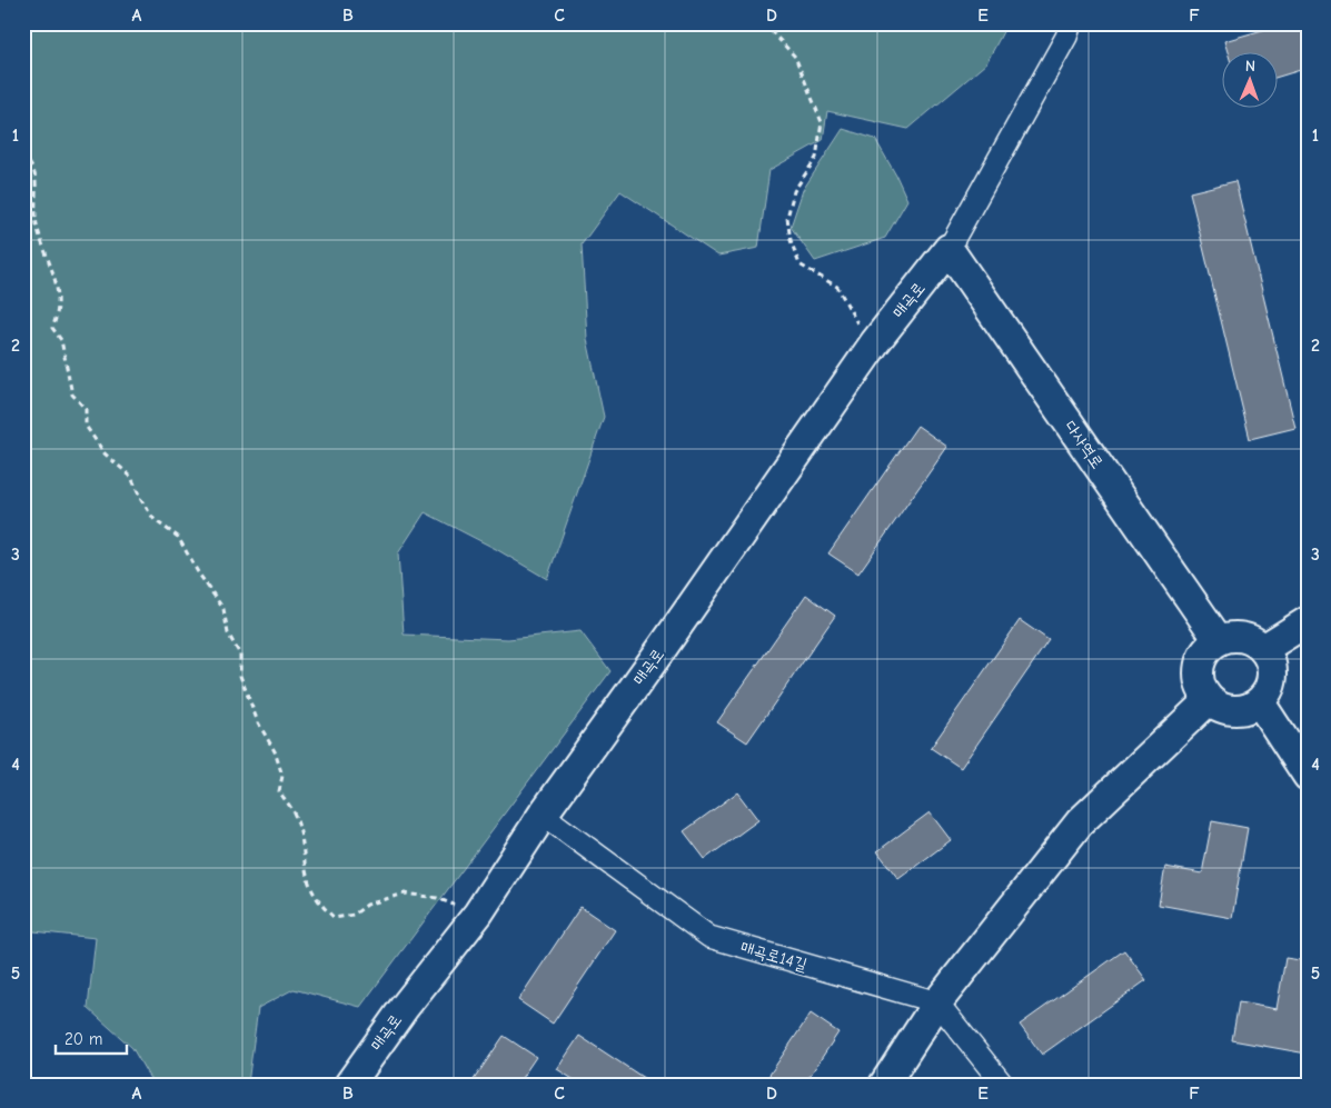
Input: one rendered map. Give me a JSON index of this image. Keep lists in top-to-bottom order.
{
  "streets": {
    "street": ["매곡로", "다사역로", "매곡로14길"]
  },
  "crossings": [
    ["매곡로", "다사역로"],
    ["매곡로", "매곡로14길"]
  ],
  "scale_bar": "20 m",
  "north": "top",
  "grid": {
    "columns": [
      "A",
      "B",
      "C",
      "D",
      "E",
      "F"
    ],
    "rows": [
      "1",
      "2",
      "3",
      "4",
      "5"
    ]
  }
}
